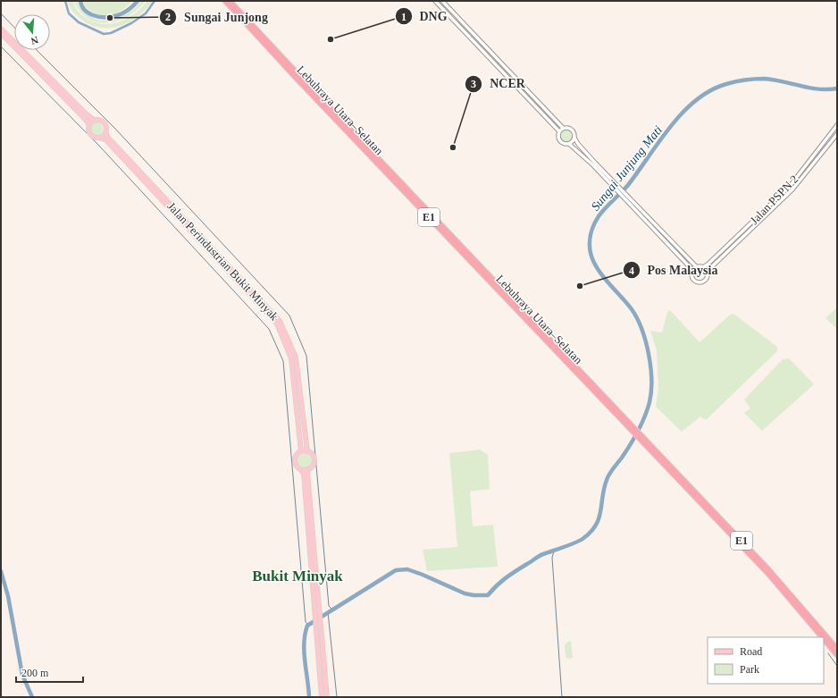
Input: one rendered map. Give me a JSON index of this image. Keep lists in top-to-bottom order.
{
  "streets": {
    "highway": ["Lebuhraya Utara–Selatan", "E1"],
    "main road": ["Jalan Perindustrian Bukit Minyak"],
    "street": ["Jalan PSPN 2"]
  },
  "districts": ["Bukit Minyak"],
  "water": ["Sungai Junjung Mati"],
  "places": [
    "Sungai Junjong",
    "DNG",
    "NCER",
    "Pos Malaysia"
  ],
  "legend": ["Road", "Park"],
  "scale_bar": "200 m",
  "north": "bottom"
}
